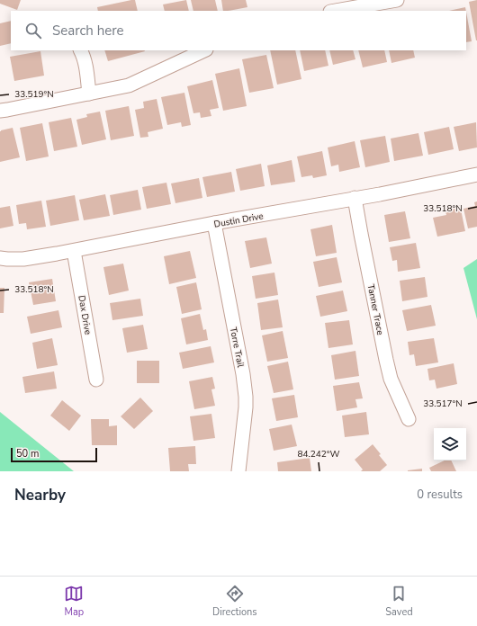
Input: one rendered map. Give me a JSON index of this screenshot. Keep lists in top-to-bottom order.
{
  "streets": {
    "street": [
      "Dustin Drive",
      "Tanner Trace",
      "Dax Drive",
      "Torre Trail"
    ]
  },
  "crossings": [
    ["Dustin Drive", "Tanner Trace"],
    ["Dustin Drive", "Dax Drive"],
    ["Dustin Drive", "Torre Trail"]
  ],
  "scale_bar": "50 m",
  "page": {
    "search": "Search here",
    "scale": "50 m",
    "heading": ["Nearby", "0 results"],
    "nav": ["Map", "Directions", "Saved"]
  },
  "coordinates": [
    "33.519°N",
    "33.518°N",
    "33.517°N",
    "84.242°W"
  ]
}
